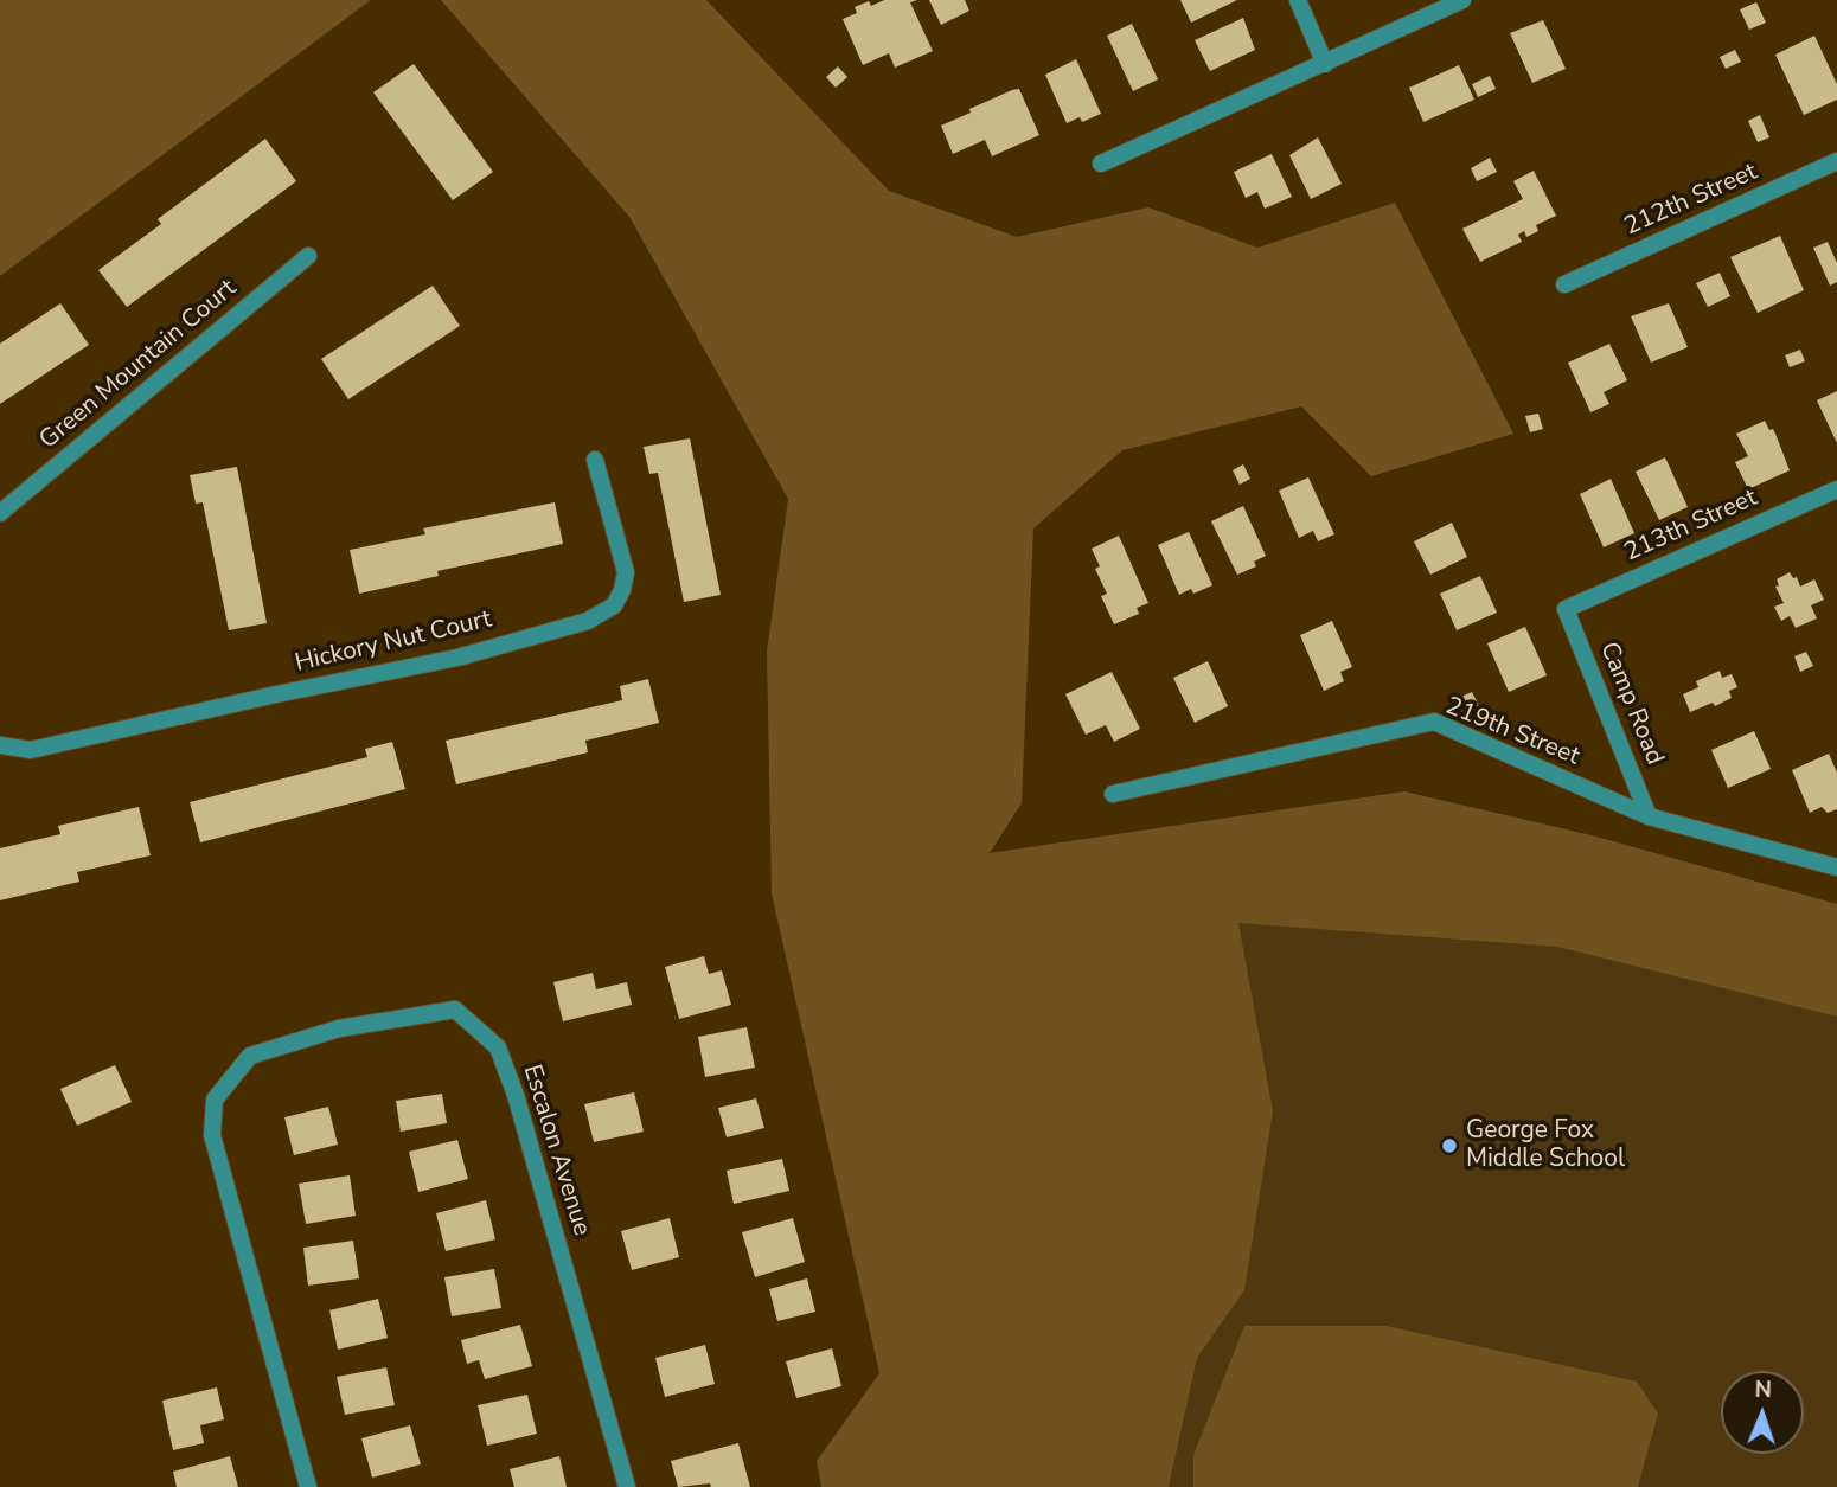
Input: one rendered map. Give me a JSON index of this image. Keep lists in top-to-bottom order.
{
  "streets": {
    "street": [
      "212th Street",
      "Green Mountain Court",
      "213th Street",
      "Hickory Nut Court",
      "Camp Road",
      "219th Street",
      "Escalon Avenue"
    ]
  },
  "crossings": [
    ["213th Street", "Camp Road"],
    ["Camp Road", "219th Street"]
  ],
  "places": ["George Fox Middle School"],
  "north": "top"
}
